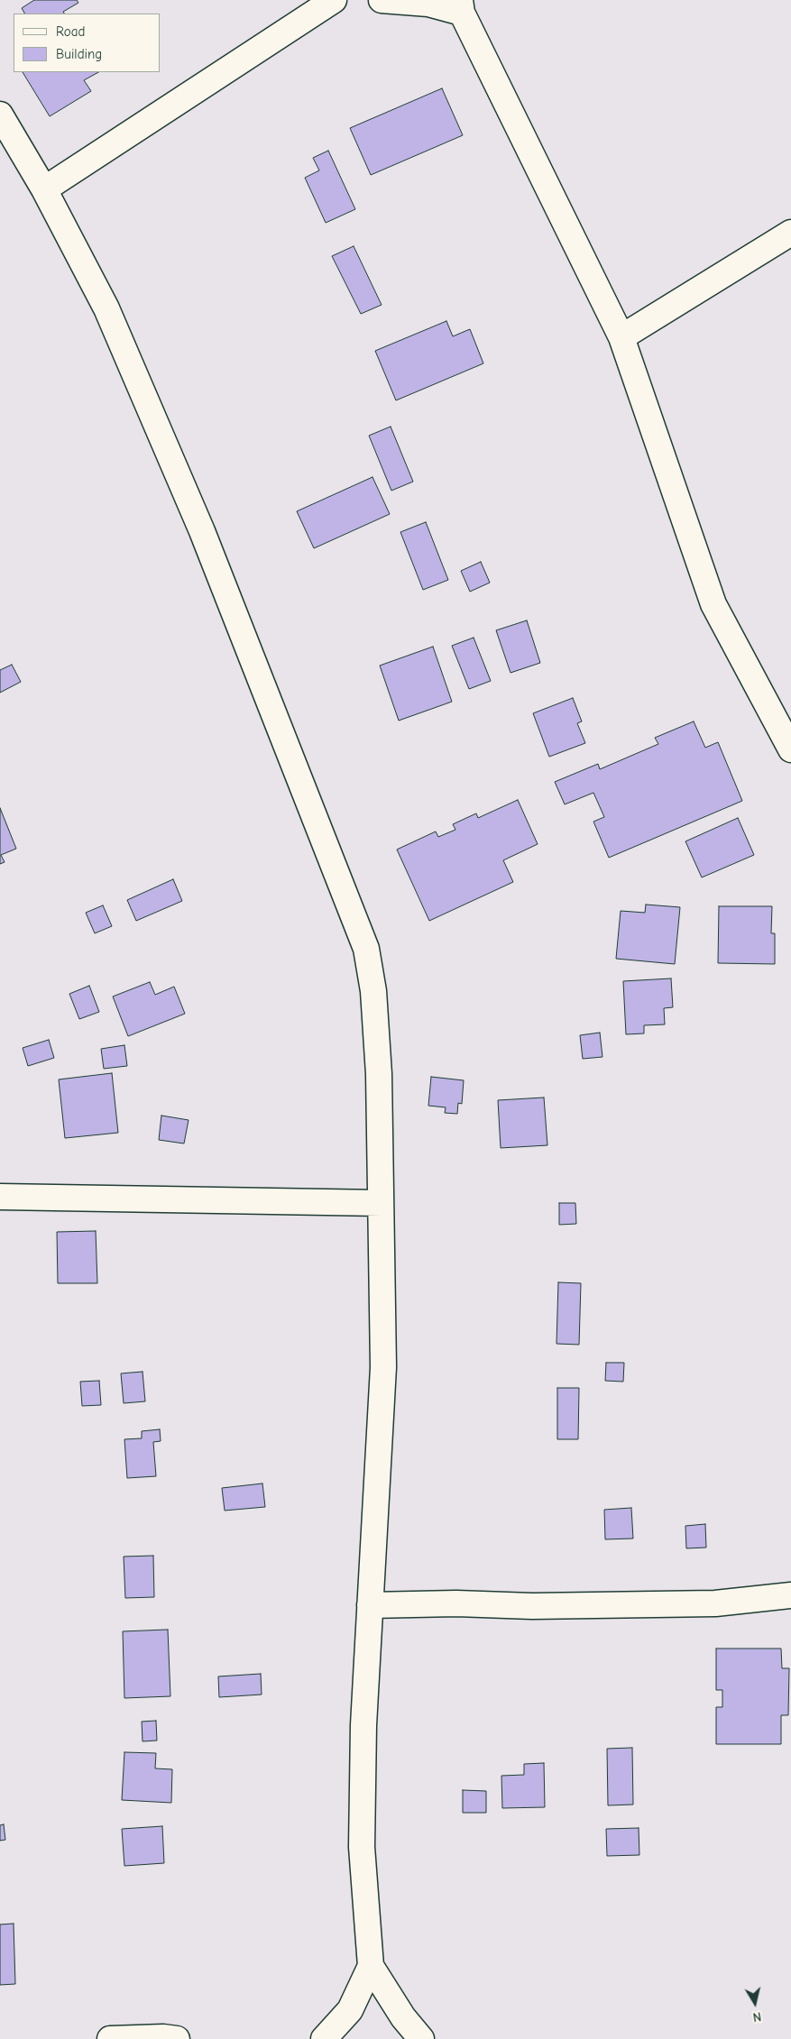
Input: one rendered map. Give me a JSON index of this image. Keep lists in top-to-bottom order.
{
  "legend": ["Road", "Building"],
  "north": "bottom"
}
